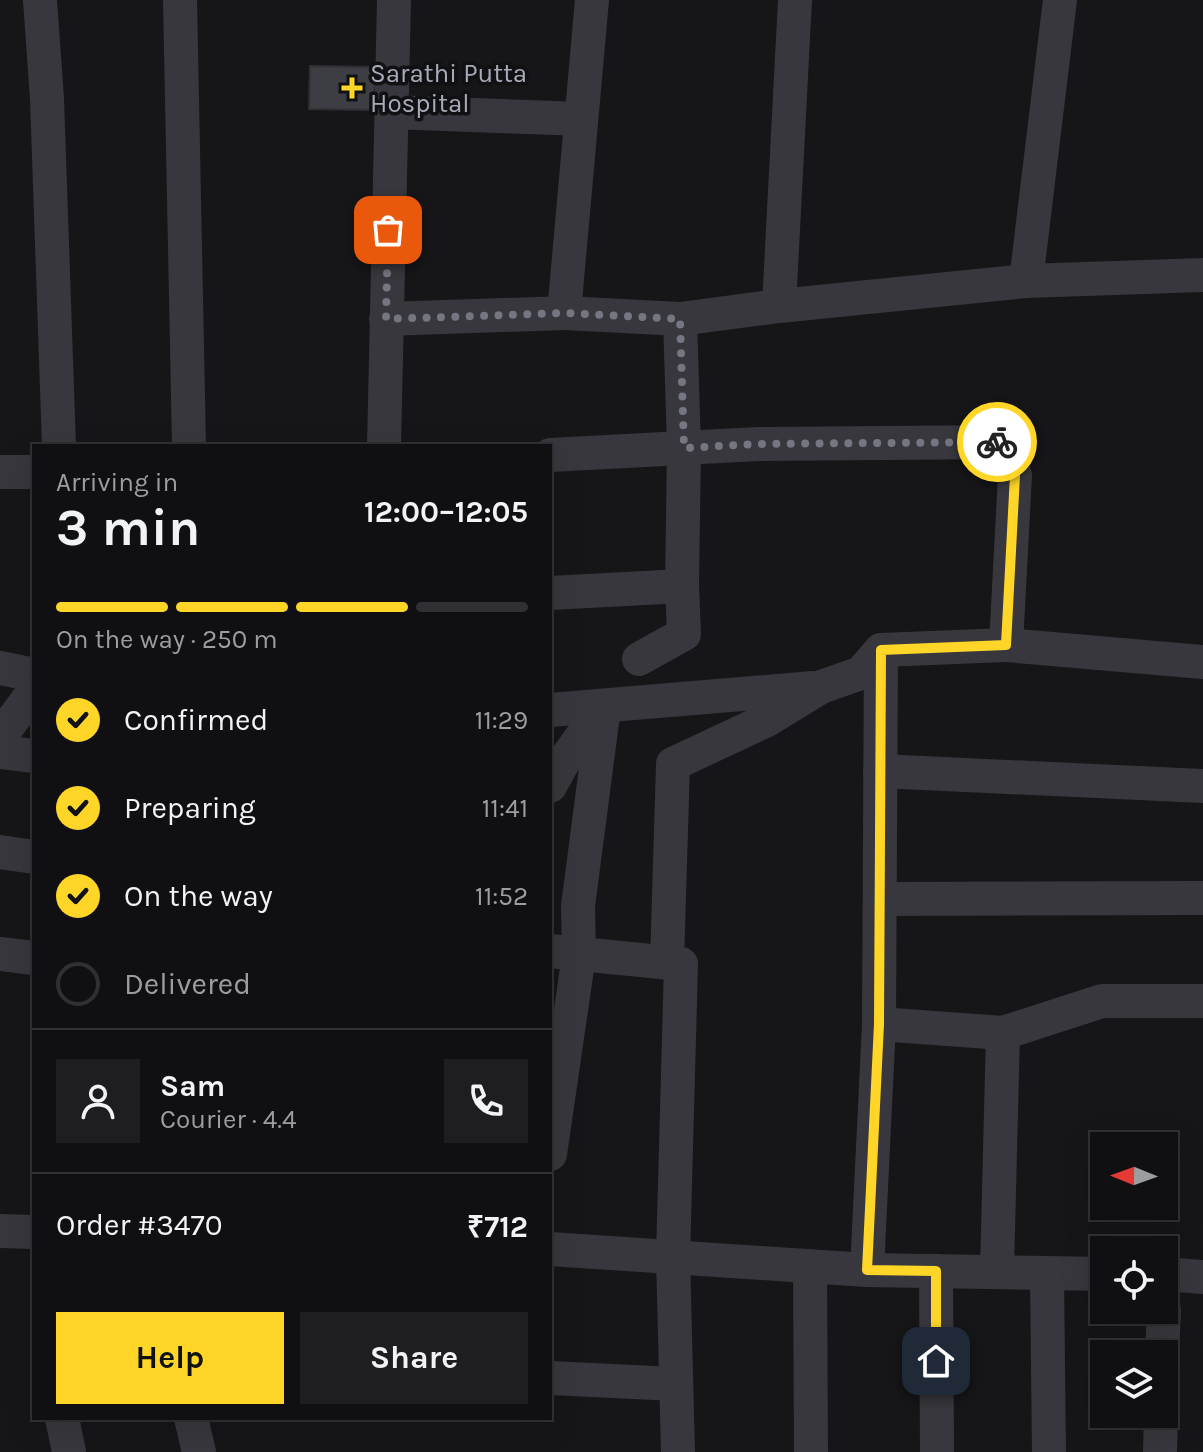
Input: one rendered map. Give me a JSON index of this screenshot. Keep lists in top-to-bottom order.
{
  "places": {
    "health": ["Sarathi Putta Hospital"]
  },
  "north": "left",
  "page": {
    "heading": ["3 min", "Arriving in", "12:00–12:05"],
    "panel": [
      "Sam",
      "Courier · 4.4",
      "Order #3470",
      "₹712"
    ],
    "bar": "On the way · 250 m",
    "list": [
      ["Confirmed", "11:29"],
      ["Preparing", "11:41"],
      ["On the way", "11:52"],
      "Delivered"
    ],
    "buttons": ["Help", "Share"]
  }
}
